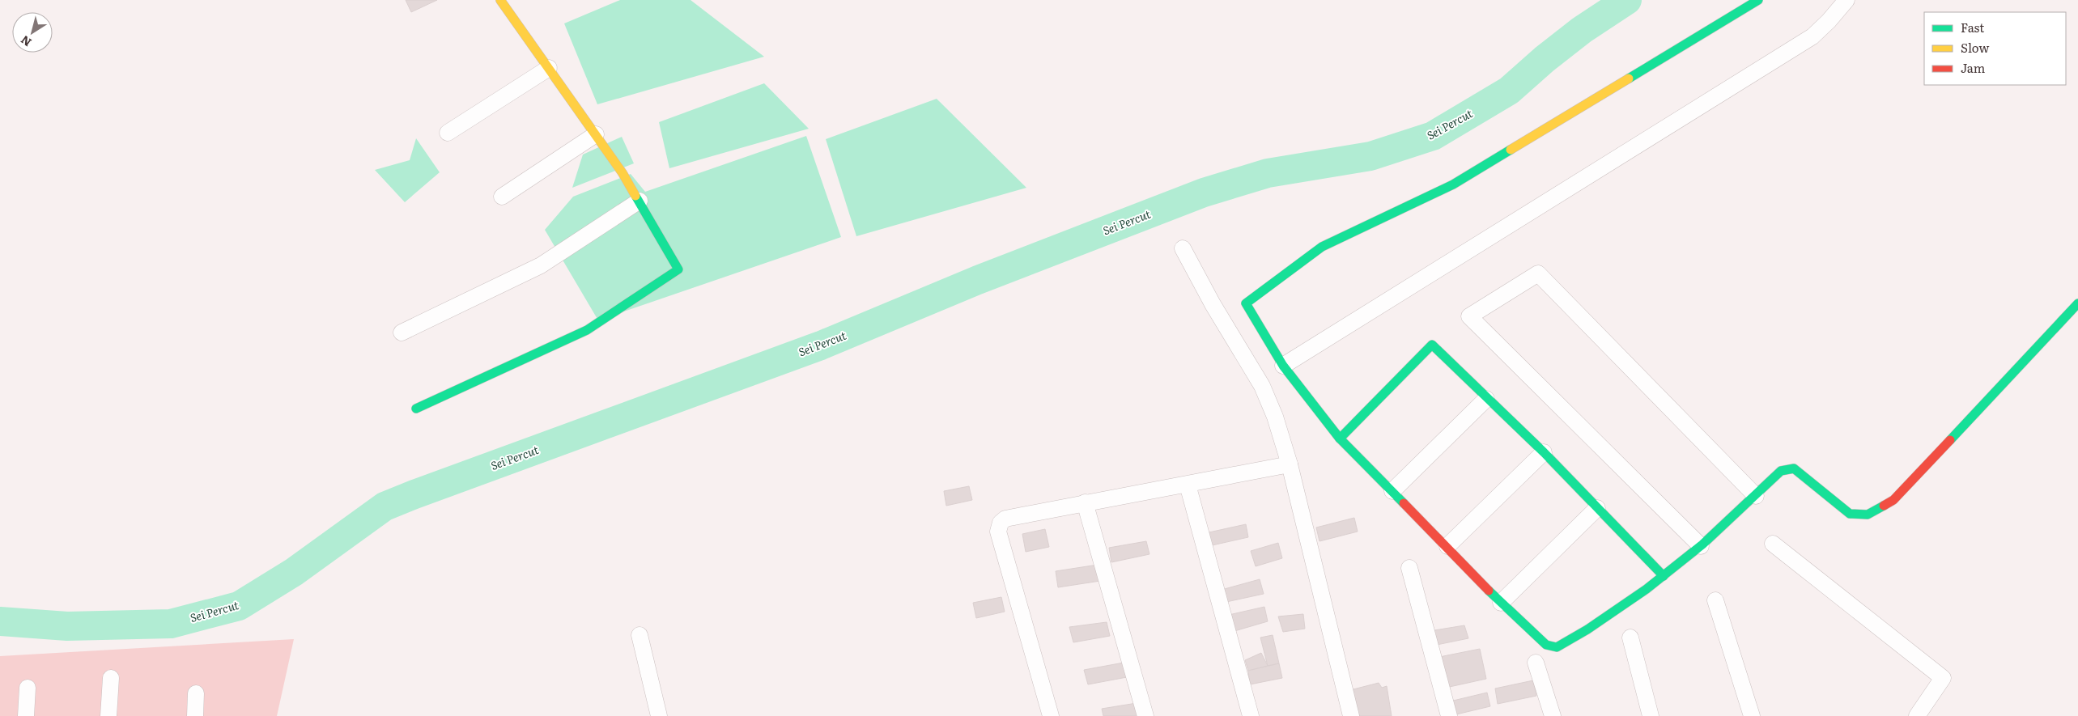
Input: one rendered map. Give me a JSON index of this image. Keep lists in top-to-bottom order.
{
  "water": ["Sei Percut"],
  "legend": ["Fast", "Slow", "Jam"],
  "north": "bottom left"
}
